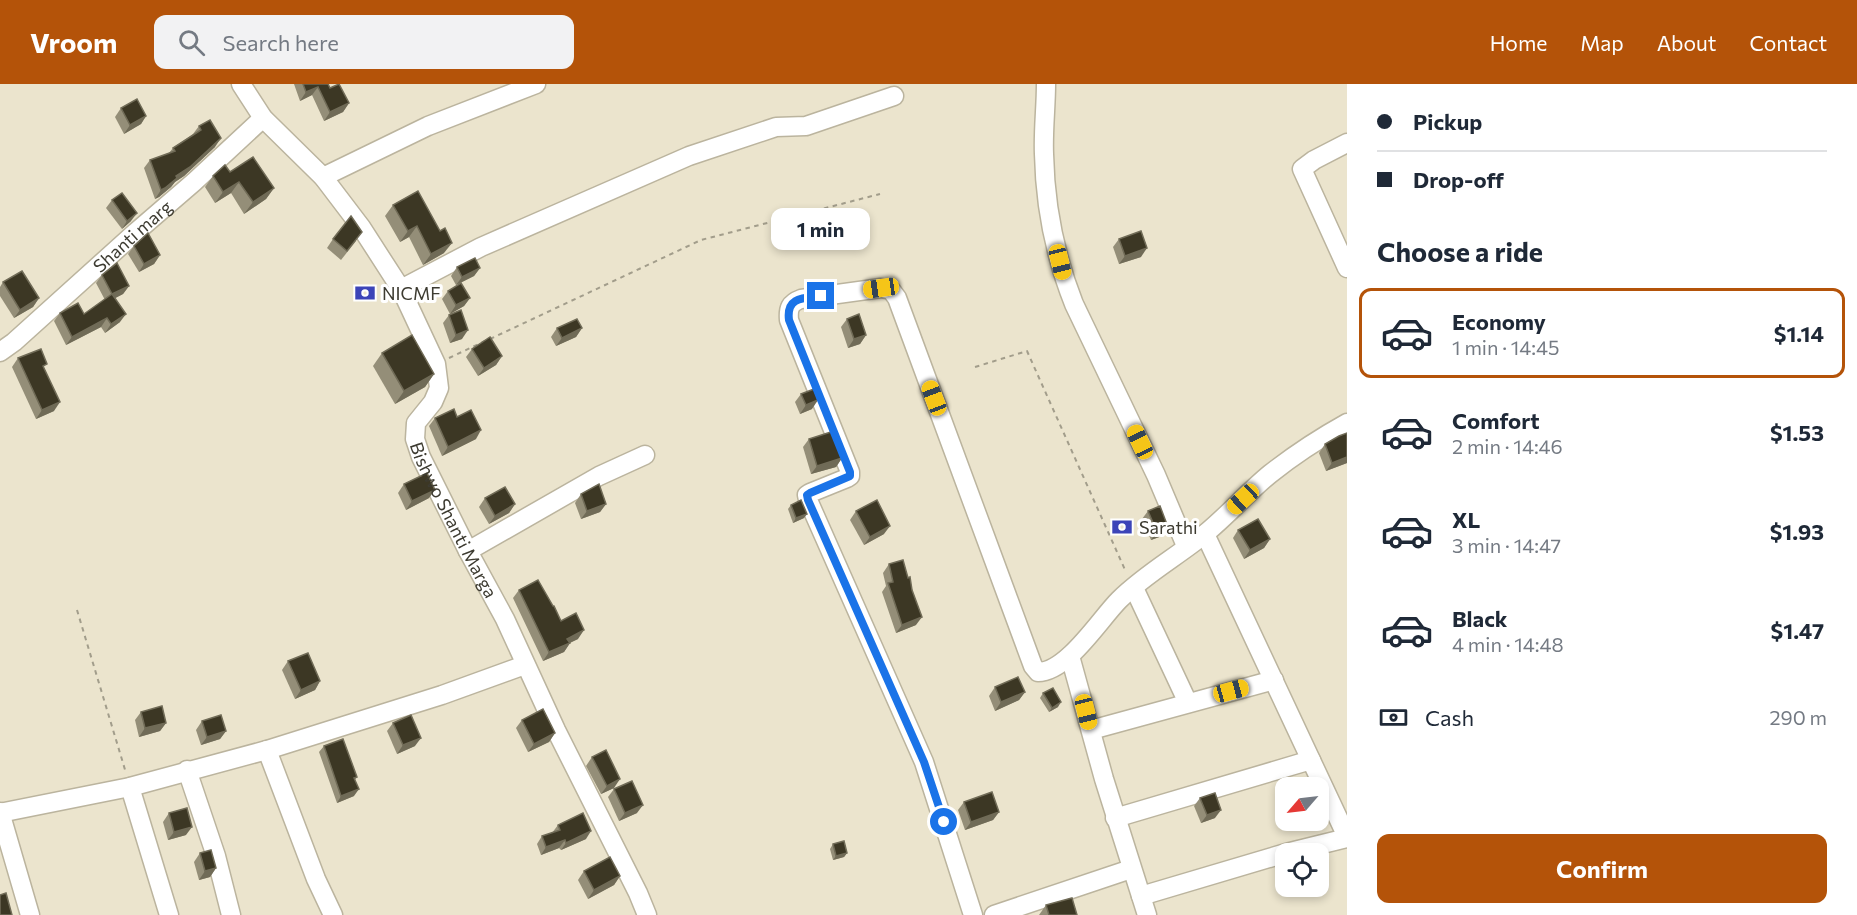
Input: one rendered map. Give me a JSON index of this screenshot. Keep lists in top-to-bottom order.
{
  "streets": {
    "street": ["Shanti marg", "Bishwo Shanti Marga"]
  },
  "crossings": [
    ["Shanti marg", "Bishwo Shanti Marga"]
  ],
  "places": {
    "bank": ["NICMF", "Sarathi"]
  },
  "north": "bottom left",
  "page": {
    "header": "Vroom",
    "search": "Search here",
    "nav": [
      "Home",
      "Map",
      "About",
      "Contact"
    ],
    "banner": ["Pickup", "Drop-off"],
    "bubble": "1 min",
    "heading": "Choose a ride",
    "list": [
      {
        "name": "Economy",
        "note": "1 min · 14:45",
        "value": "$1.14"
      },
      {
        "name": "Comfort",
        "note": "2 min · 14:46",
        "value": "$1.53"
      },
      {
        "name": "XL",
        "note": "3 min · 14:47",
        "value": "$1.93"
      },
      {
        "name": "Black",
        "note": "4 min · 14:48",
        "value": "$1.47"
      }
    ],
    "pay": ["Cash", "290 m"],
    "buttons": "Confirm"
  }
}
